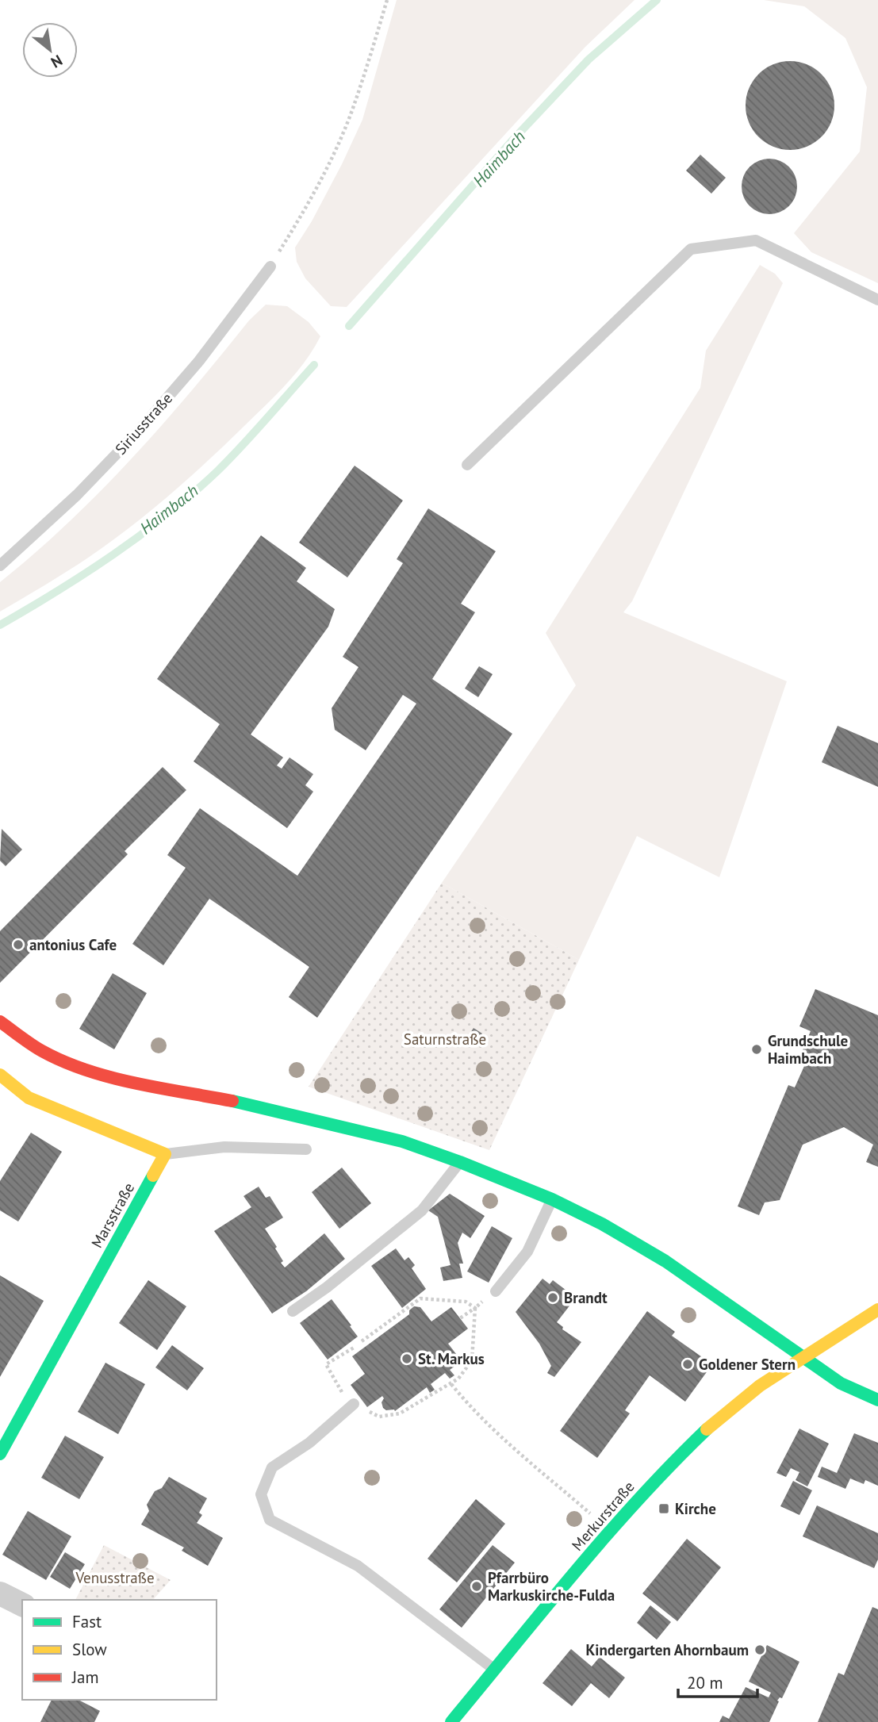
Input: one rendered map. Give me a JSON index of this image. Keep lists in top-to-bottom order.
{
  "streets": {
    "street": ["Marsstraße", "Merkurstraße"],
    "lane": ["Siriusstraße"]
  },
  "water": ["Haimbach"],
  "parks": ["Saturnstraße", "Venusstraße"],
  "places": {
    "other": [
      "antonius Cafe",
      "Grundschule Haimbach",
      "Brandt",
      "St. Markus",
      "Goldener Stern",
      "Pfarrbüro Markuskirche-Fulda",
      "Kindergarten Ahornbaum"
    ],
    "transit": ["Kirche"]
  },
  "legend": ["Fast", "Slow", "Jam"],
  "scale_bar": "20 m",
  "north": "bottom right"
}
